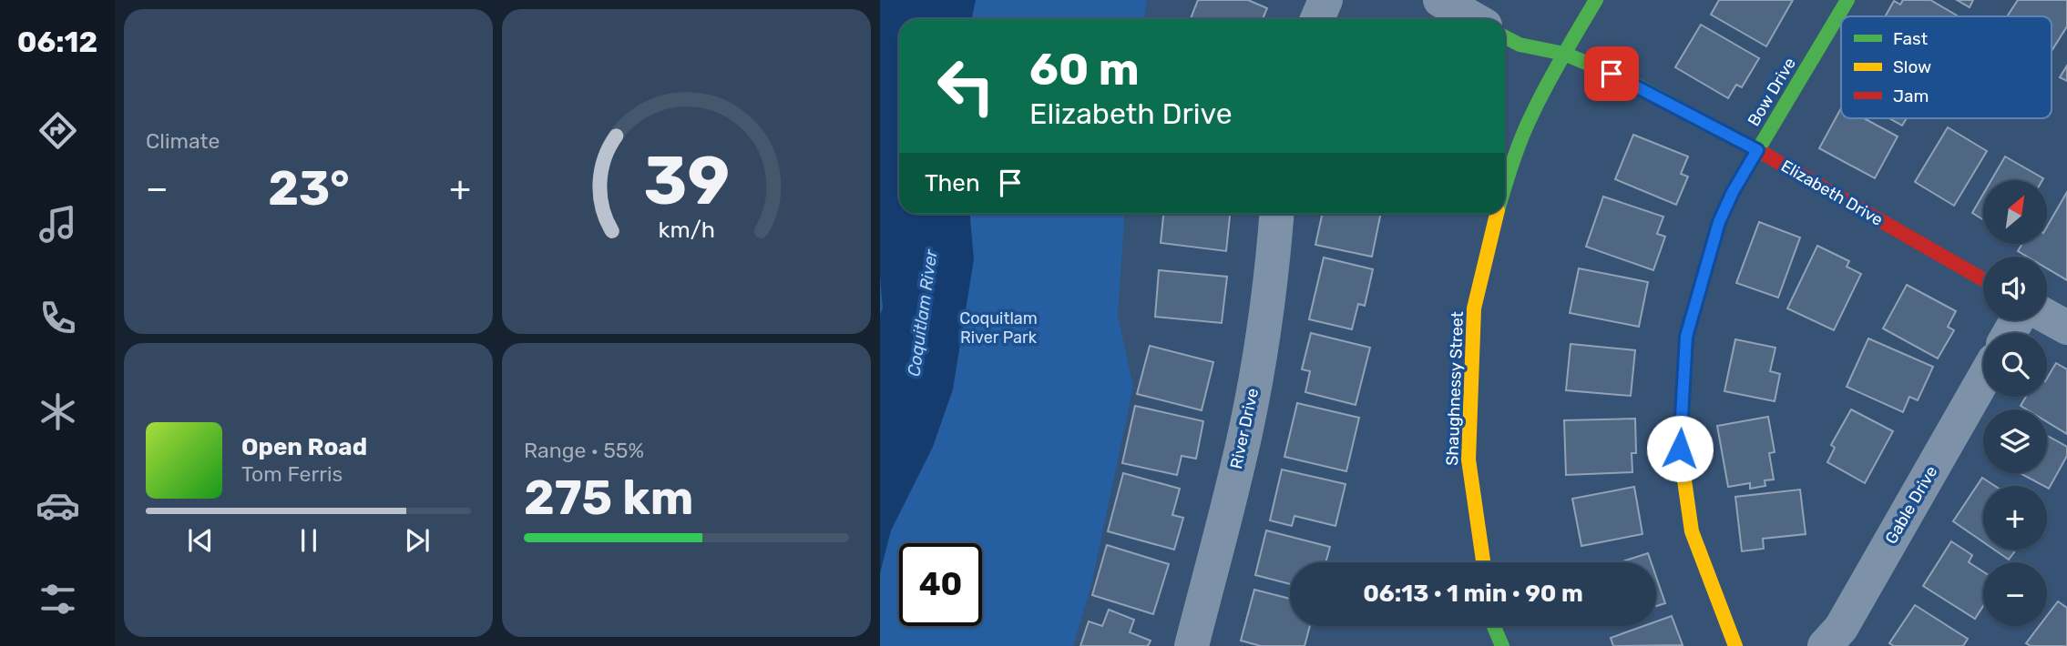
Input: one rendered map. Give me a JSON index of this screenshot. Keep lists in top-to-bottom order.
{
  "streets": {
    "street": [
      "Bow Drive",
      "Elizabeth Drive",
      "Shaughnessy Street",
      "River Drive",
      "Gable Drive"
    ]
  },
  "crossings": [
    ["Bow Drive", "Elizabeth Drive"],
    ["Elizabeth Drive", "Shaughnessy Street"]
  ],
  "water": ["Coquitlam River"],
  "parks": ["Coquitlam River Park"],
  "legend": ["Fast", "Slow", "Jam"],
  "north": "top right",
  "page": {
    "tabs": "06:12",
    "tile": [
      "Climate",
      ["Range · 55%", "275 km"]
    ],
    "turn": ["60 m", "Elizabeth Drive"],
    "then": "Then",
    "heat": ["−", "23°", "+"],
    "map_buttons": ["+", "−"],
    "song": ["Open Road", "Tom Ferris"],
    "limit": "40",
    "trip": "06:13 · 1 min · 90 m",
    "gauge": ["39", "km/h"]
  }
}
